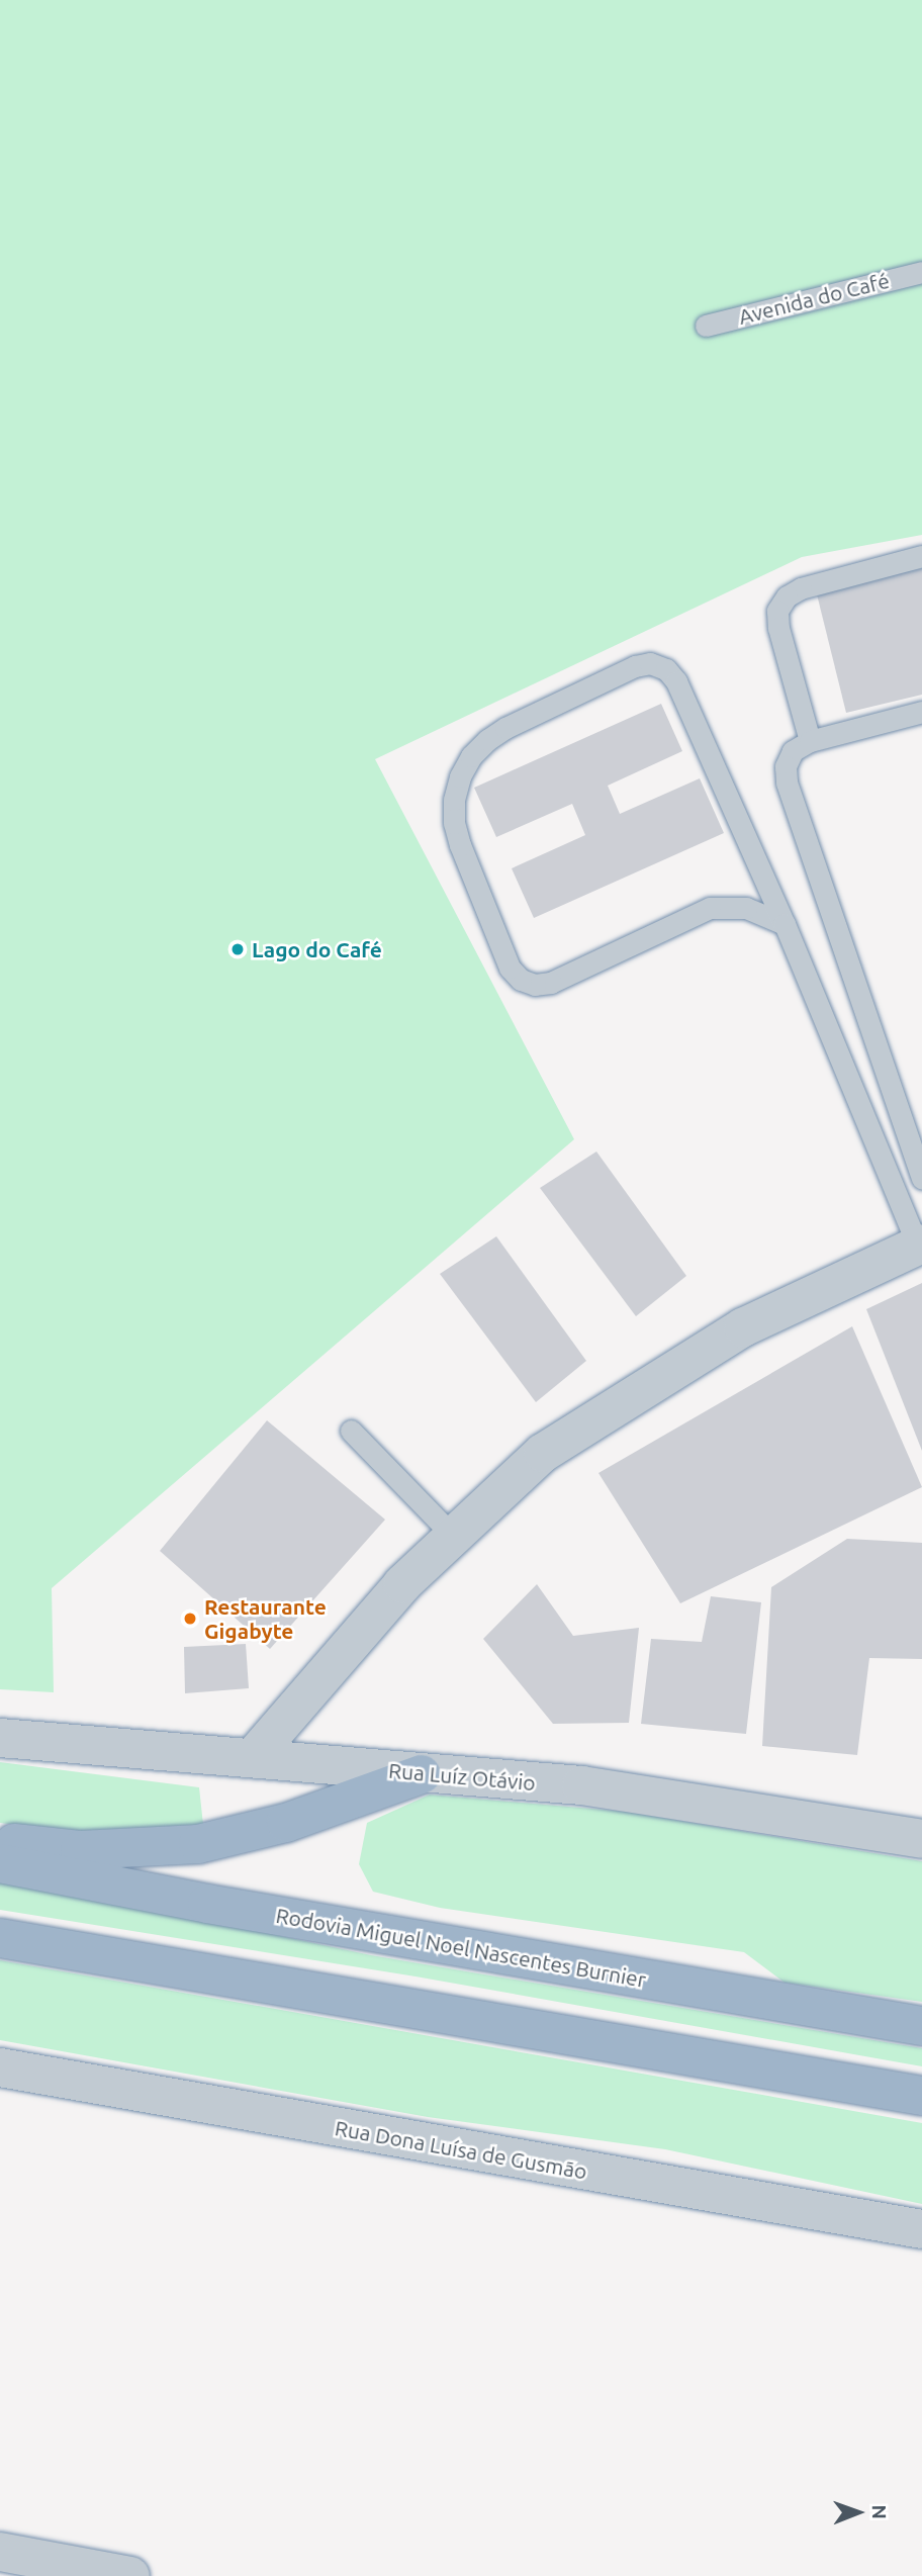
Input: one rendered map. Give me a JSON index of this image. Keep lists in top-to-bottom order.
{
  "streets": {
    "highway": ["Rodovia Miguel Noel Nascentes Burnier"],
    "street": ["Rua Luíz Otávio", "Rua Dona Luísa de Gusmão"],
    "lane": ["Avenida do Café"]
  },
  "places": ["Lago do Café", "Restaurante Gigabyte"],
  "north": "right"
}
